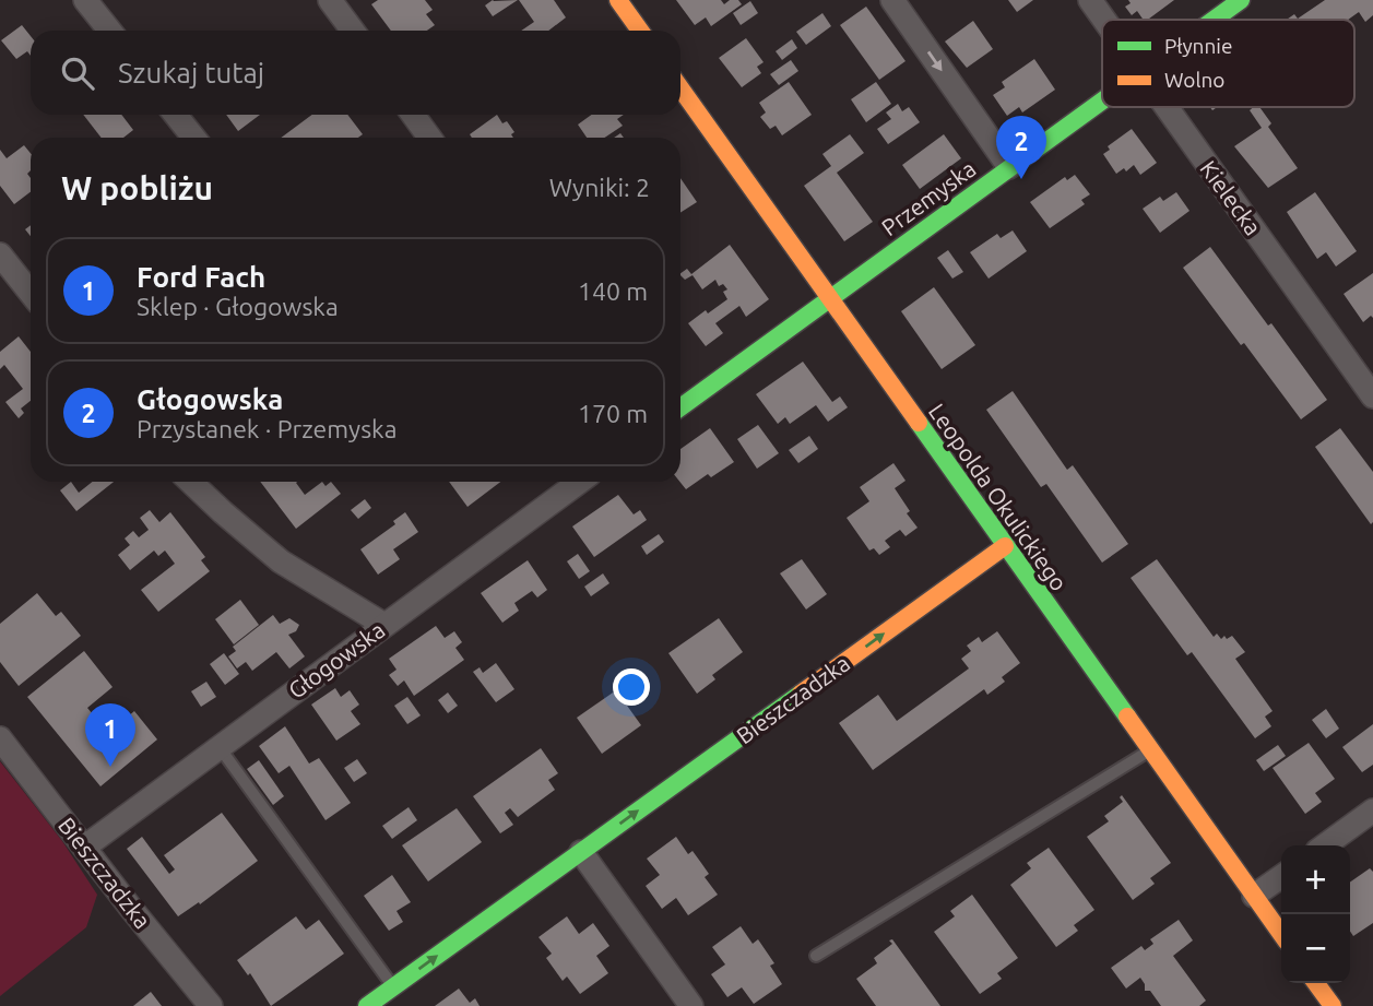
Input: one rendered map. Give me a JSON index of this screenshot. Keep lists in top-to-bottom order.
{
  "streets": {
    "street": [
      "Przemyska",
      "Kielecka",
      "Leopolda Okulickiego",
      "Głogowska",
      "Bieszczadzka"
    ]
  },
  "crossings": [
    ["Przemyska", "Leopolda Okulickiego"],
    ["Leopolda Okulickiego", "Bieszczadzka"],
    ["Głogowska", "Bieszczadzka"]
  ],
  "one_way": ["Bieszczadzka"],
  "legend": ["Płynnie", "Wolno"],
  "page": {
    "search": "Szukaj tutaj",
    "pins": ["2", "1"],
    "heading": ["W pobliżu", "Wyniki: 2"],
    "list": [
      {
        "mark": "1",
        "name": "Ford Fach",
        "note": "Sklep · Głogowska",
        "value": "140 m"
      },
      {
        "mark": "2",
        "name": "Głogowska",
        "note": "Przystanek · Przemyska",
        "value": "170 m"
      }
    ],
    "map_buttons": ["+", "−"]
  }
}
